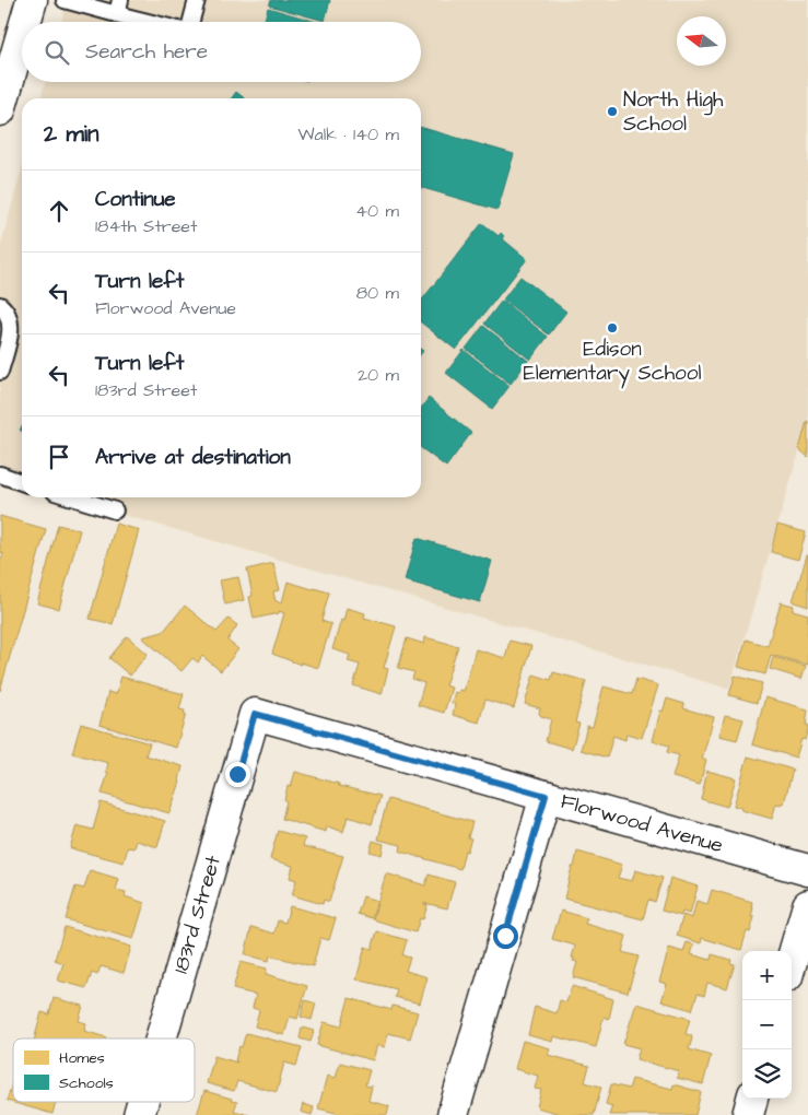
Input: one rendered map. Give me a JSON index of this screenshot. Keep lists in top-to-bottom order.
{
  "streets": {
    "street": ["Florwood Avenue", "183rd Street"]
  },
  "crossings": [
    ["Florwood Avenue", "183rd Street"]
  ],
  "places": ["North High School", "Edison Elementary School"],
  "legend": ["Homes", "Schools"],
  "north": "left",
  "page": {
    "search": "Search here",
    "heading": ["2 min", "Walk · 140 m"],
    "list": [
      ["Continue", "184th Street", "40 m"],
      ["Turn left", "Florwood Avenue", "80 m"],
      ["Turn left", "183rd Street", "20 m"],
      "Arrive at destination"
    ],
    "map_buttons": ["+", "−"]
  }
}
